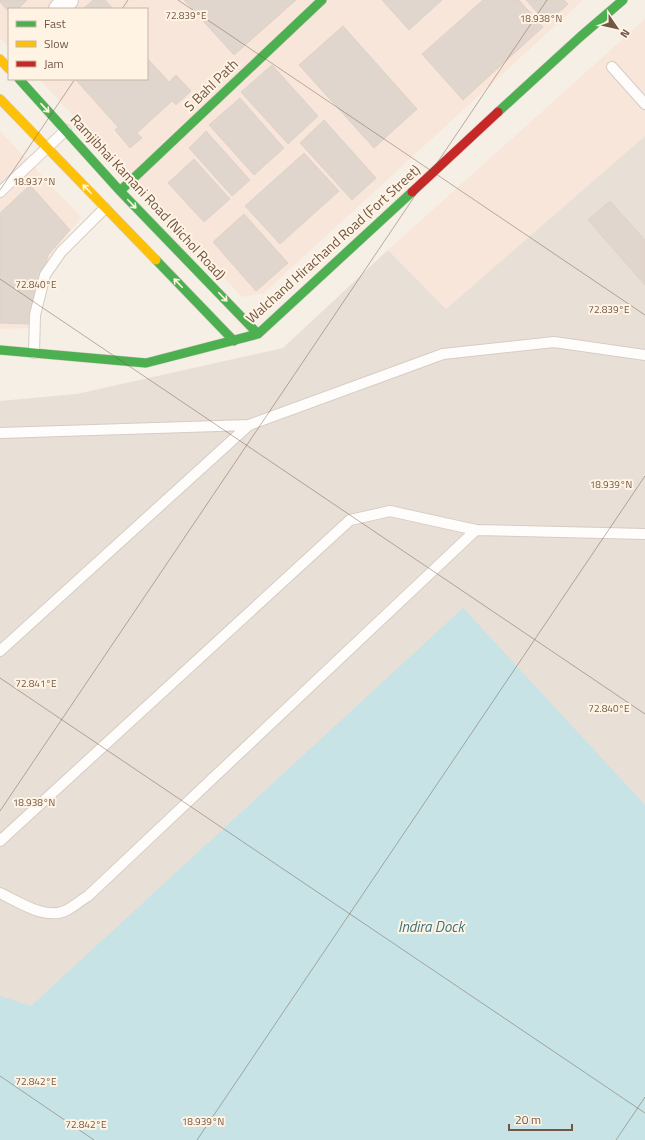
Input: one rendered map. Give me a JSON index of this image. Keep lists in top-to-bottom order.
{
  "streets": {
    "street": ["S Bahl Path", "Ramjibhai Kamani Road (Nichol Road)", "Walchand Hirachand Road (Fort Street)"]
  },
  "crossings": [
    ["S Bahl Path", "Ramjibhai Kamani Road (Nichol Road)"],
    ["Ramjibhai Kamani Road (Nichol Road)", "Walchand Hirachand Road (Fort Street)"]
  ],
  "water": ["Indira Dock"],
  "legend": ["Fast", "Slow", "Jam"],
  "scale_bar": "20 m",
  "north": "bottom right",
  "coordinates": [
    "72.839°E",
    "18.938°N",
    "18.937°N",
    "72.840°E",
    "18.939°N",
    "72.841°E",
    "72.842°E"
  ]
}
